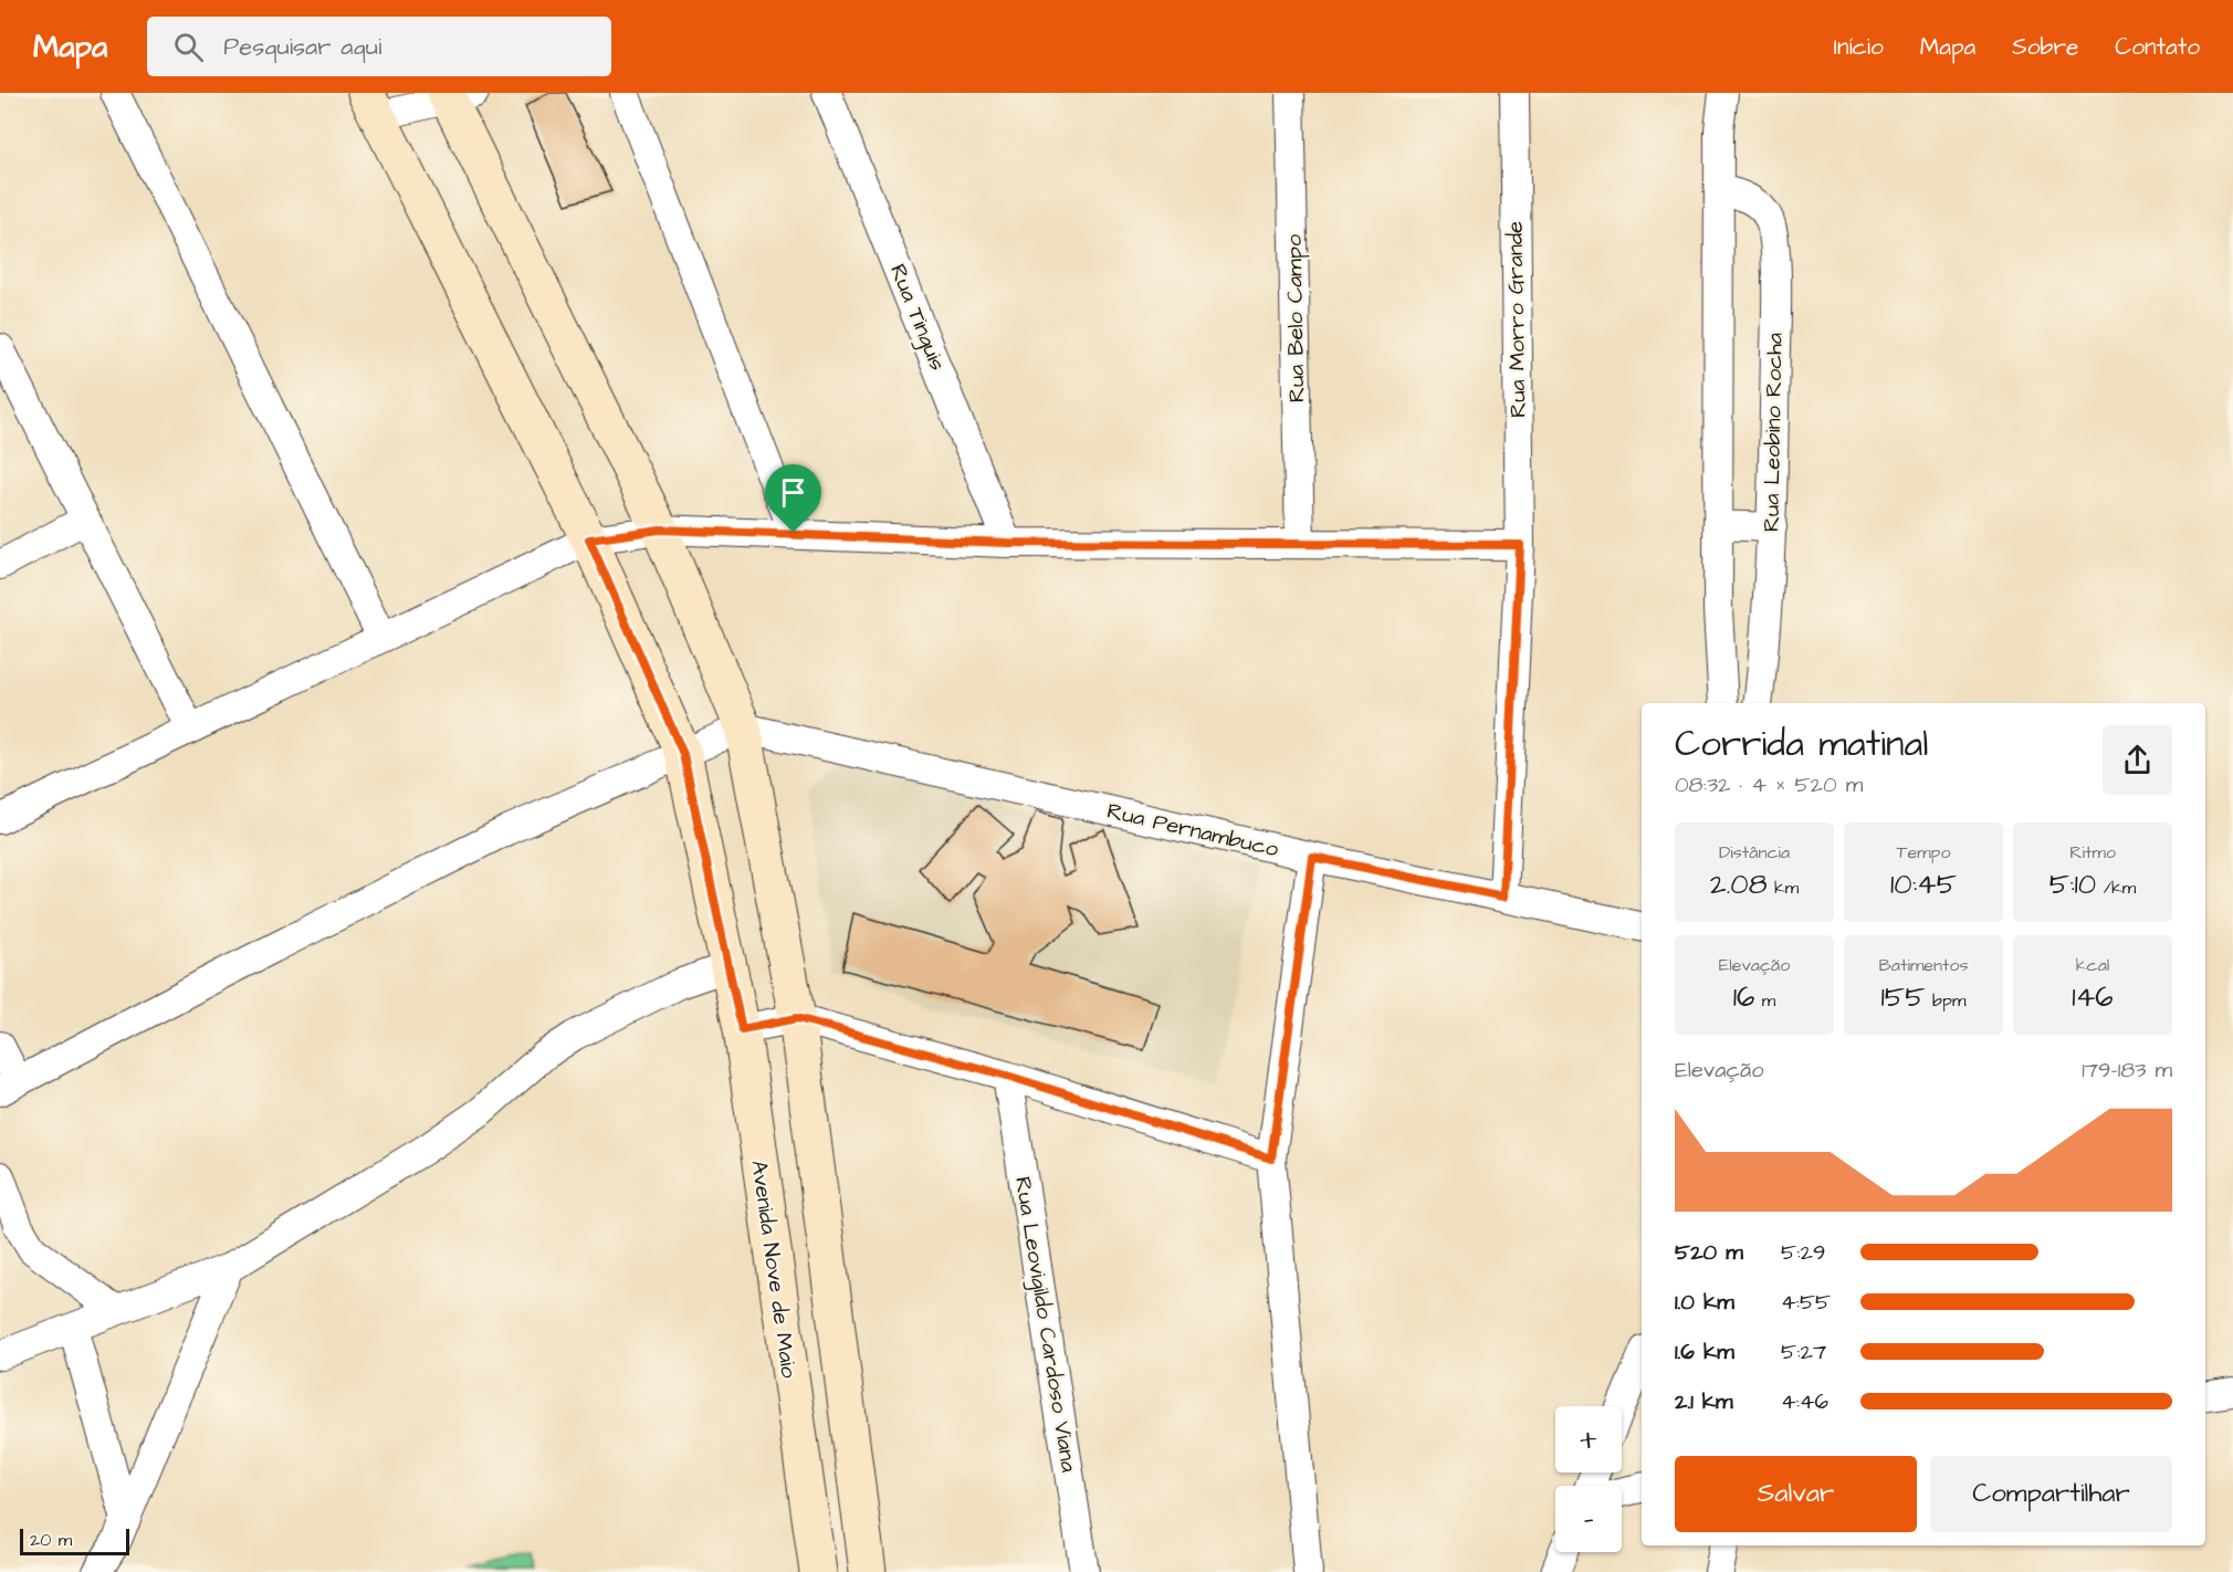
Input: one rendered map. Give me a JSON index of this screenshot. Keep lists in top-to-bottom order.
{
  "streets": {
    "main road": ["Avenida Nove de Maio"],
    "street": [
      "Rua Tinguis",
      "Rua Belo Campo",
      "Rua Morro Grande",
      "Rua Leobino Rocha",
      "Rua Pernambuco",
      "Rua Leovigildo Cardoso Viana"
    ]
  },
  "crossings": [
    ["Rua Morro Grande", "Rua Pernambuco"]
  ],
  "scale_bar": "20 m",
  "page": {
    "header": "Mapa",
    "search": "Pesquisar aqui",
    "nav": [
      "Início",
      "Mapa",
      "Sobre",
      "Contato"
    ],
    "heading": ["Corrida matinal", "08:32 · 4 × 520 m"],
    "stats": [
      ["Distância", "2.08 km"],
      ["Tempo", "10:45"],
      ["Ritmo", "5:10 /km"],
      ["Elevação", "16 m"],
      ["Batimentos", "155 bpm"],
      ["kcal", "146"]
    ],
    "chart": ["Elevação", "179–183 m"],
    "list": [
      {
        "name": "520 m",
        "note": "5:29"
      },
      {
        "name": "1.0 km",
        "note": "4:55"
      },
      {
        "name": "1.6 km",
        "note": "5:27"
      },
      {
        "name": "2.1 km",
        "note": "4:46"
      }
    ],
    "map_buttons": ["+", "−"],
    "buttons": ["Salvar", "Compartilhar"],
    "scale": "20 m"
  }
}
